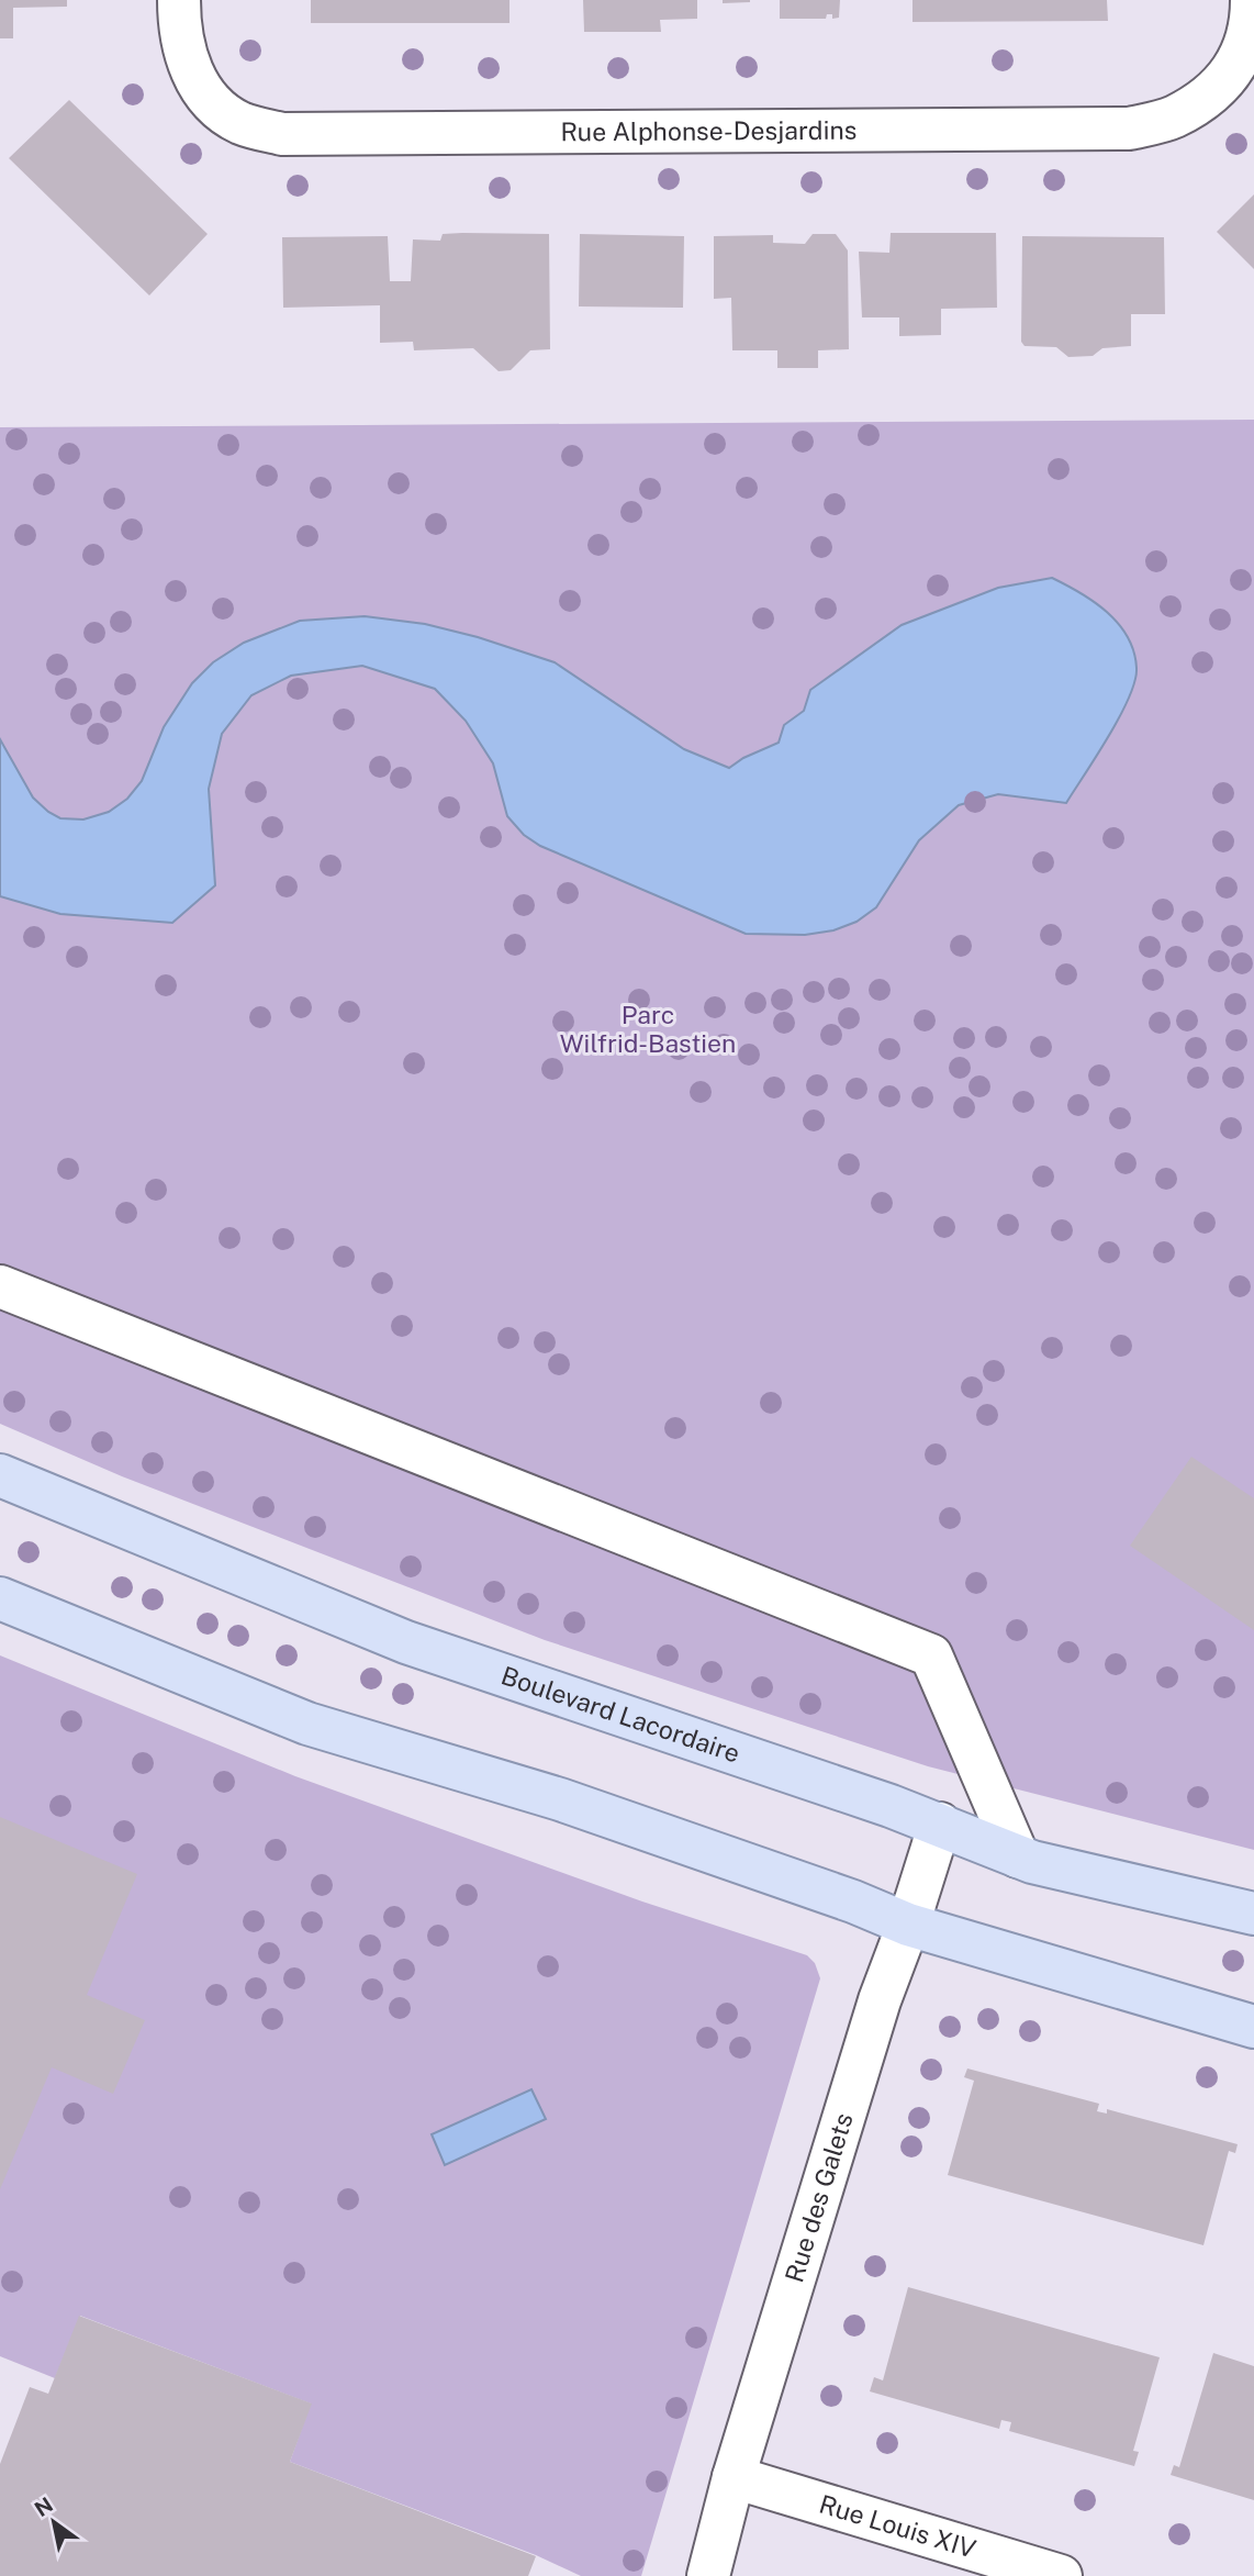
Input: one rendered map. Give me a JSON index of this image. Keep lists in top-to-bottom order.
{
  "streets": {
    "main road": ["Boulevard Lacordaire"],
    "street": ["Rue Alphonse-Desjardins", "Rue des Galets", "Rue Louis XIV"]
  },
  "crossings": [
    ["Boulevard Lacordaire", "Rue des Galets"],
    ["Rue des Galets", "Rue Louis XIV"]
  ],
  "parks": ["Parc Wilfrid-Bastien"],
  "north": "top left"
}
